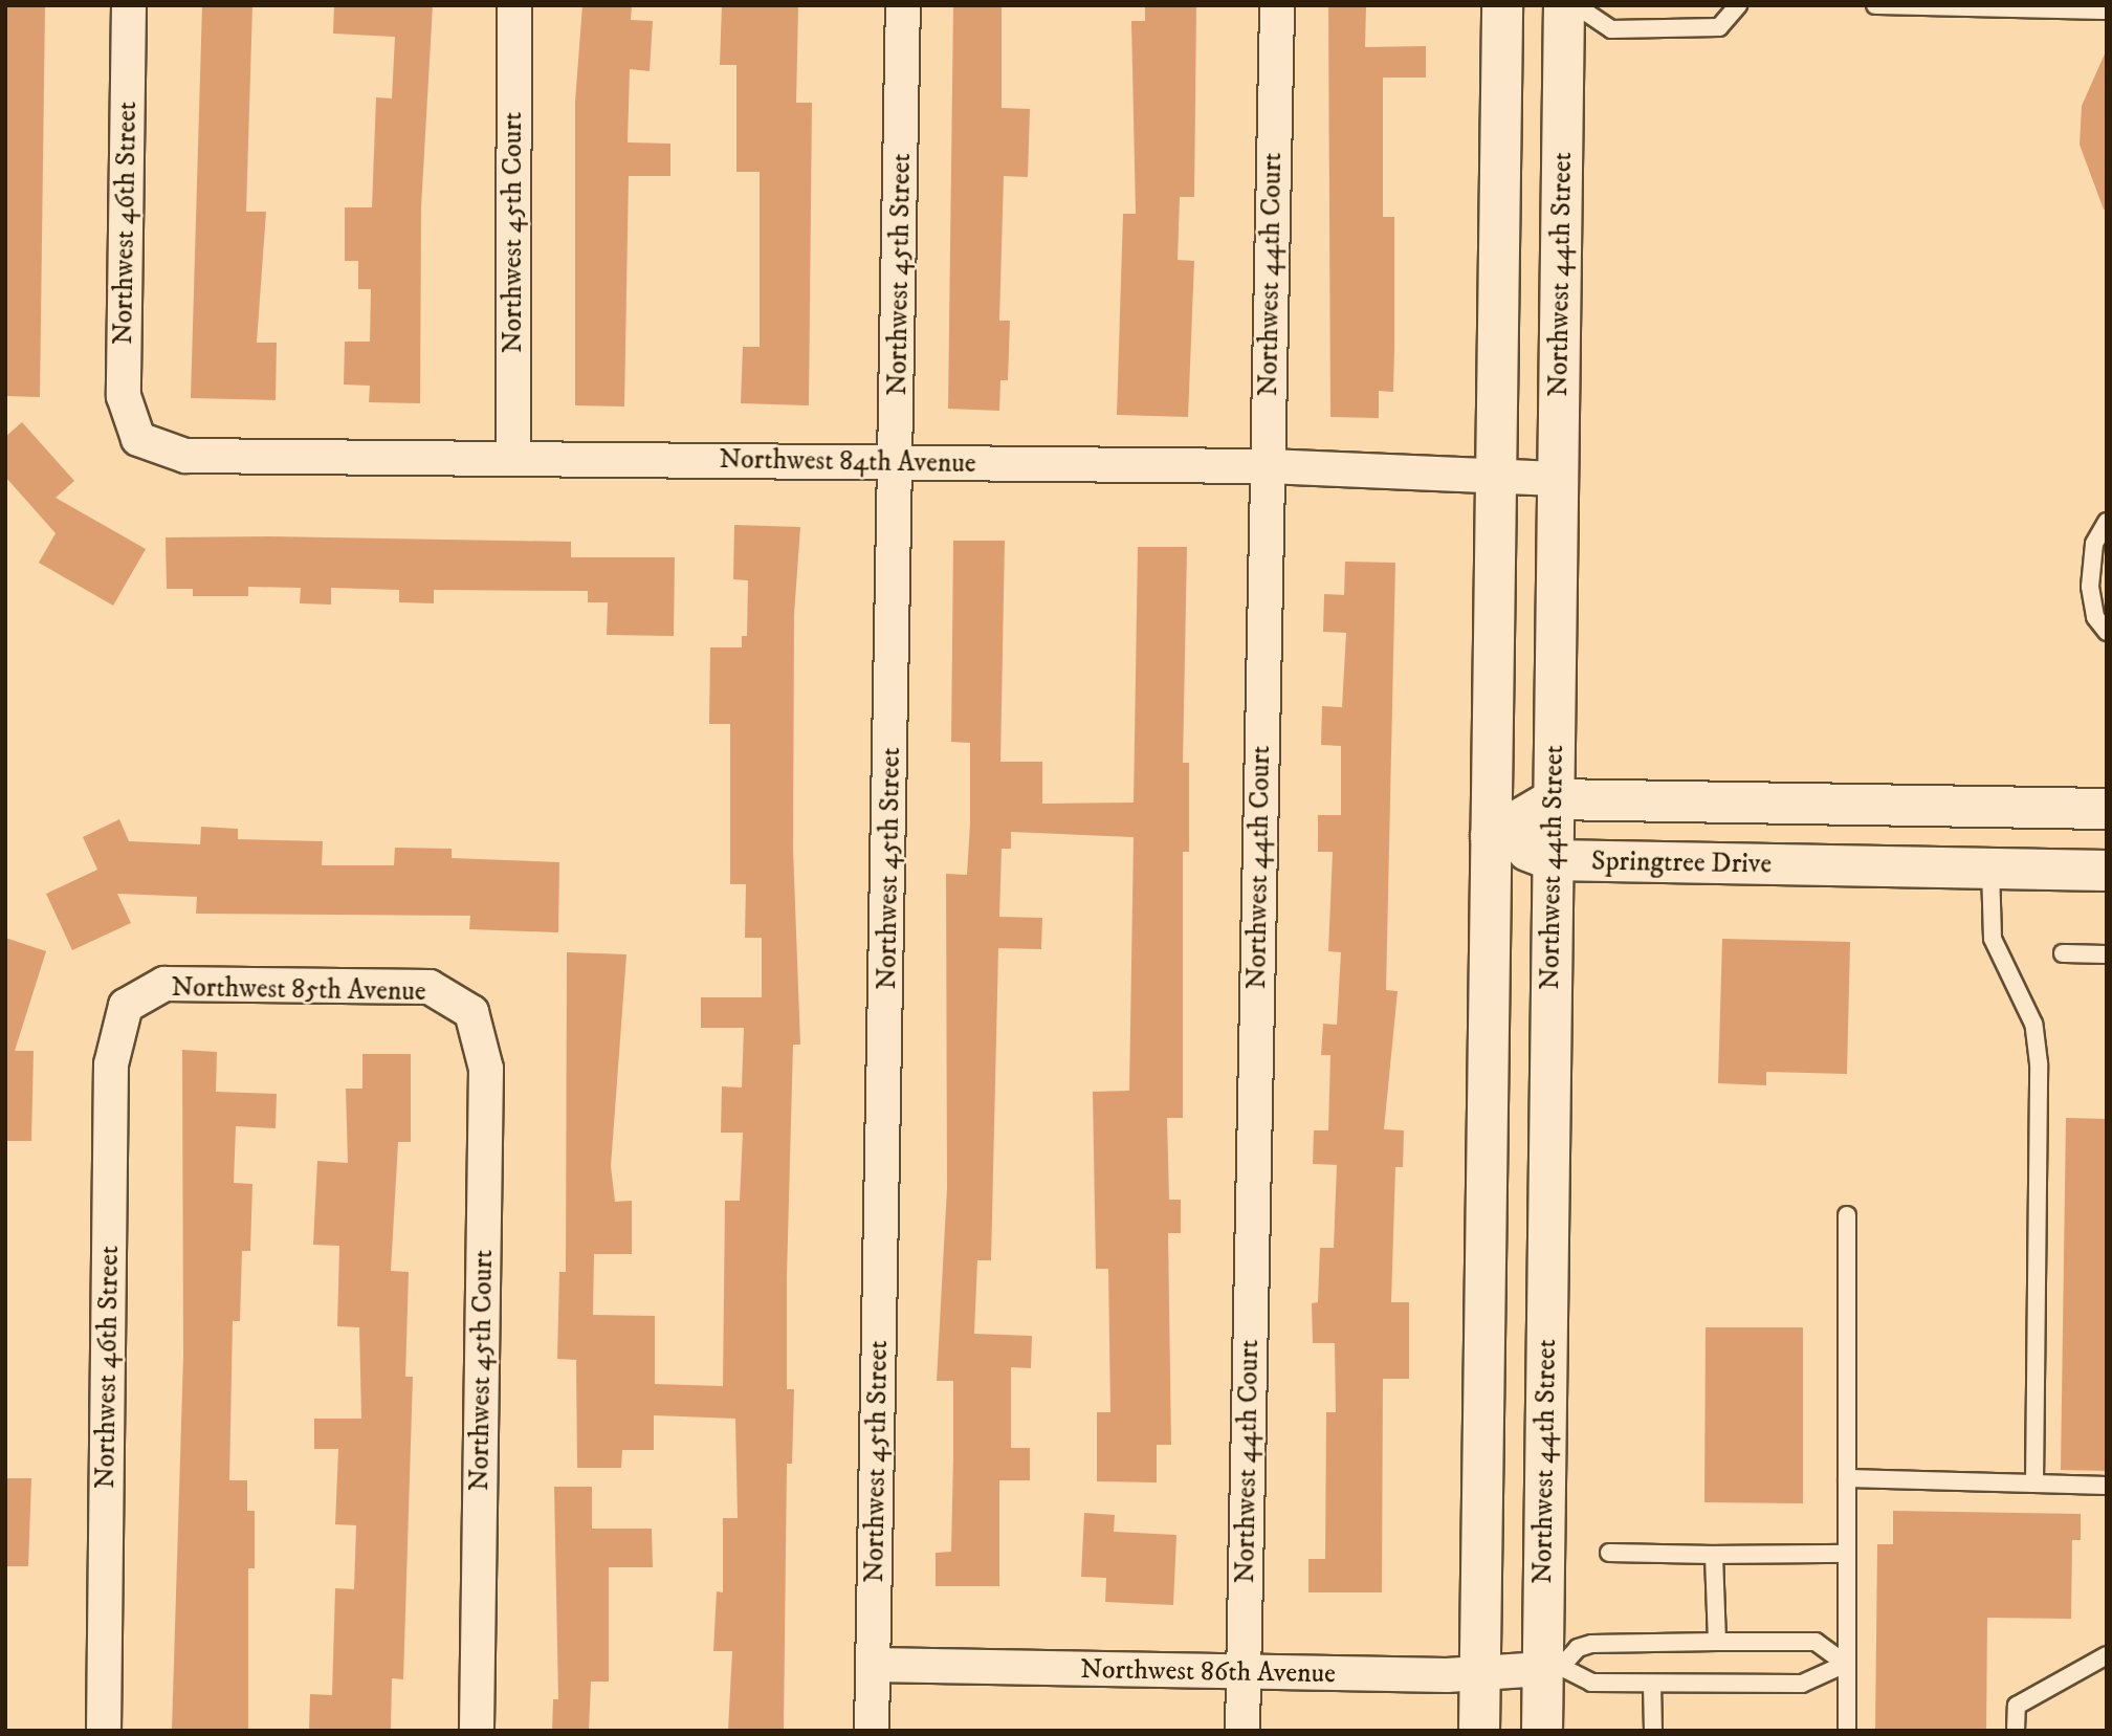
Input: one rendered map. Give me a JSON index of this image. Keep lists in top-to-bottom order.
{
  "streets": {
    "street": [
      "Northwest 46th Street",
      "Northwest 45th Court",
      "Northwest 45th Street",
      "Northwest 44th Court",
      "Northwest 44th Street",
      "Northwest 84th Avenue",
      "Springtree Drive",
      "Northwest 85th Avenue",
      "Northwest 86th Avenue"
    ]
  },
  "crossings": [
    ["Northwest 46th Street", "Northwest 84th Avenue"],
    ["Northwest 46th Street", "Northwest 85th Avenue"],
    ["Northwest 45th Court", "Northwest 84th Avenue"],
    ["Northwest 45th Court", "Northwest 85th Avenue"],
    ["Northwest 45th Street", "Northwest 84th Avenue"],
    ["Northwest 45th Street", "Northwest 86th Avenue"],
    ["Northwest 44th Court", "Northwest 84th Avenue"],
    ["Northwest 44th Court", "Northwest 86th Avenue"],
    ["Northwest 44th Street", "Northwest 84th Avenue"],
    ["Northwest 44th Street", "Springtree Drive"],
    ["Northwest 44th Street", "Northwest 86th Avenue"]
  ]
}
